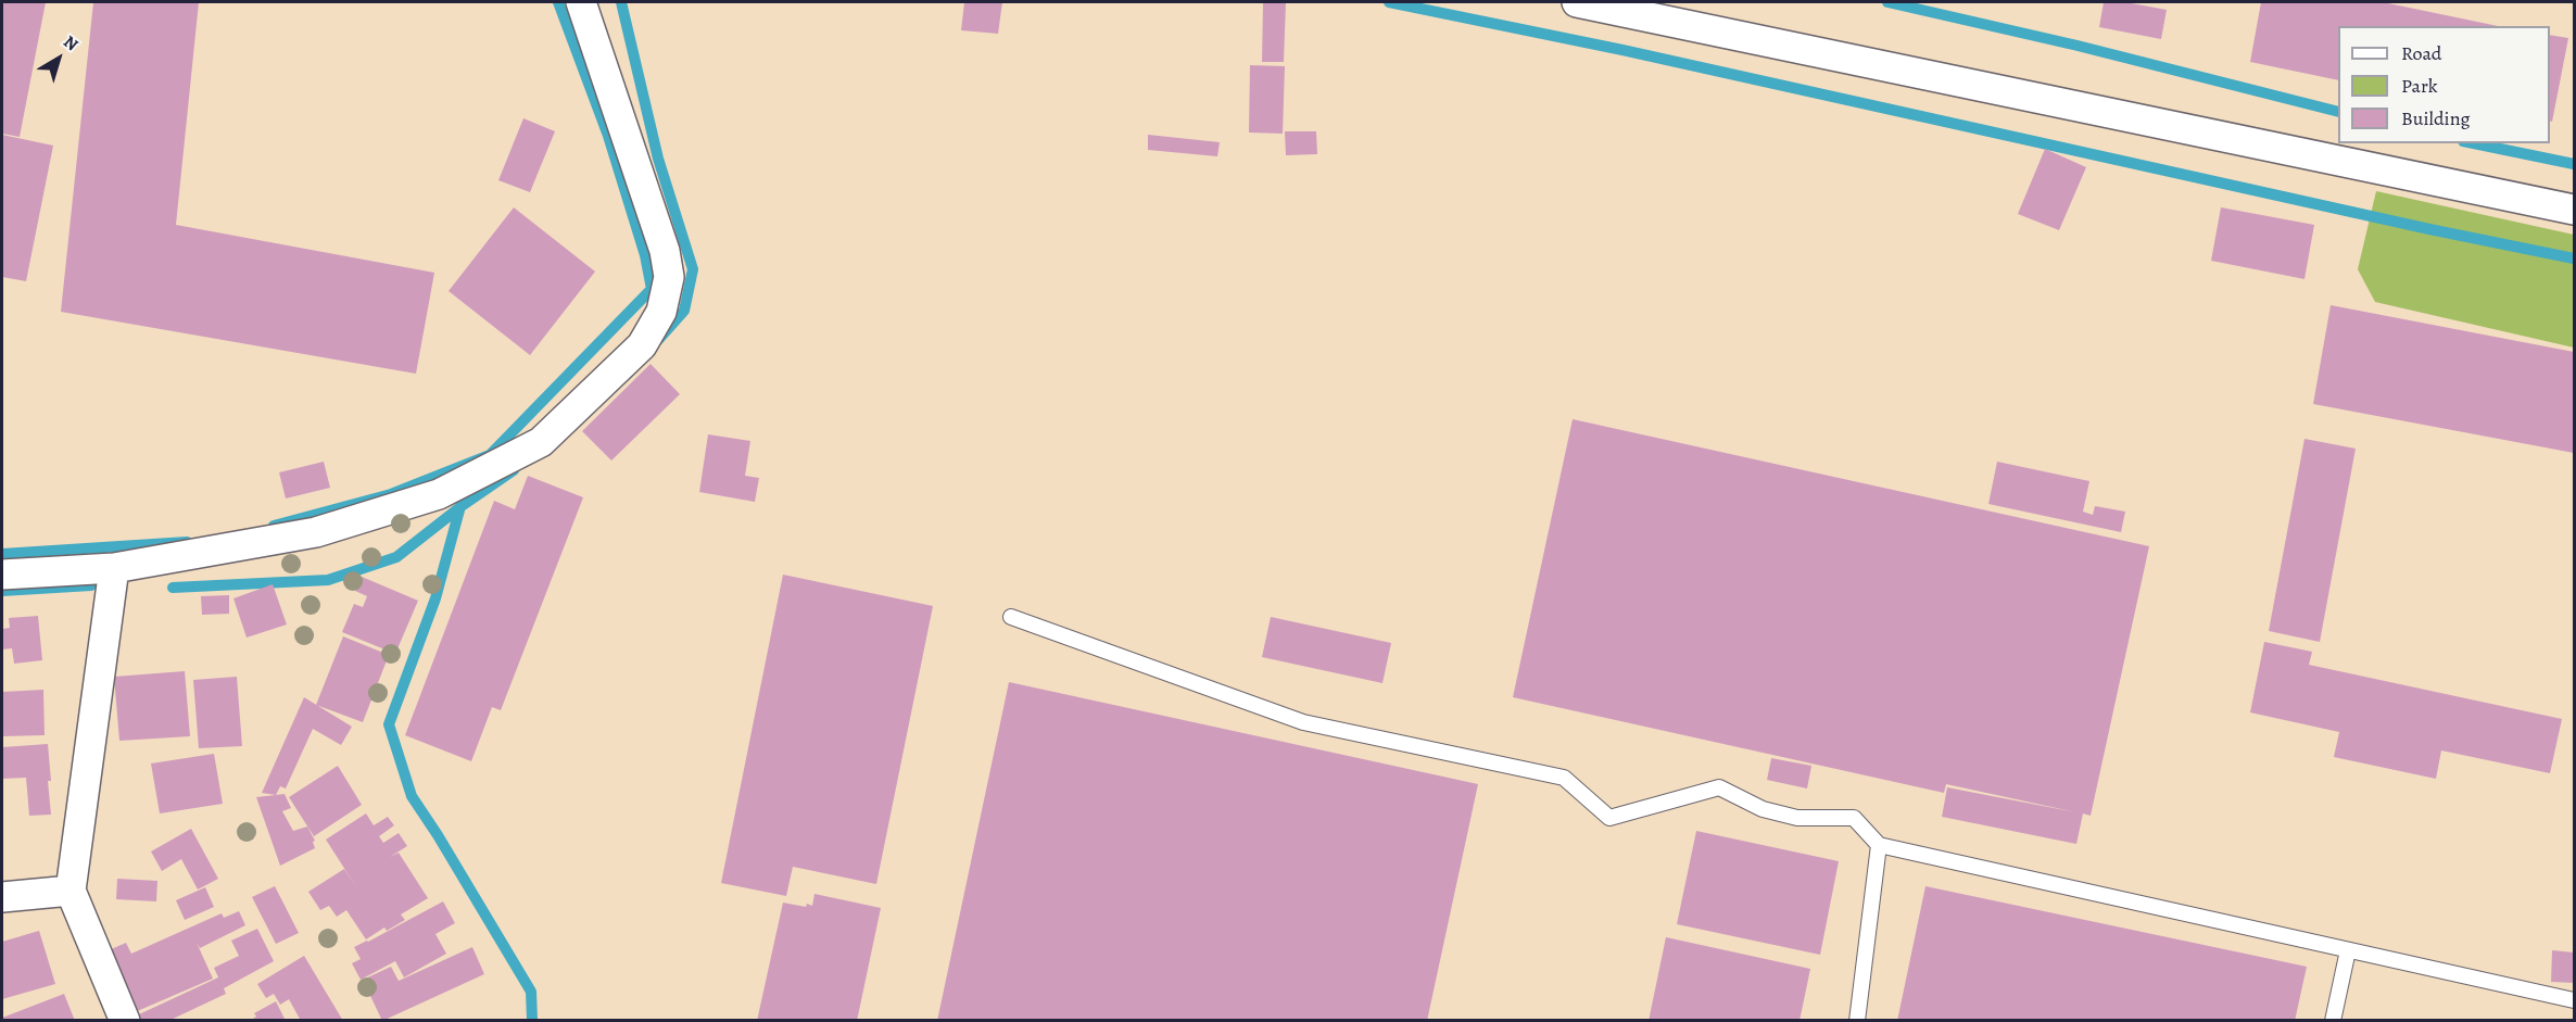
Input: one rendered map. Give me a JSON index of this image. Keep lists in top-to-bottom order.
{
  "legend": ["Road", "Park", "Building"],
  "north": "top right"
}
